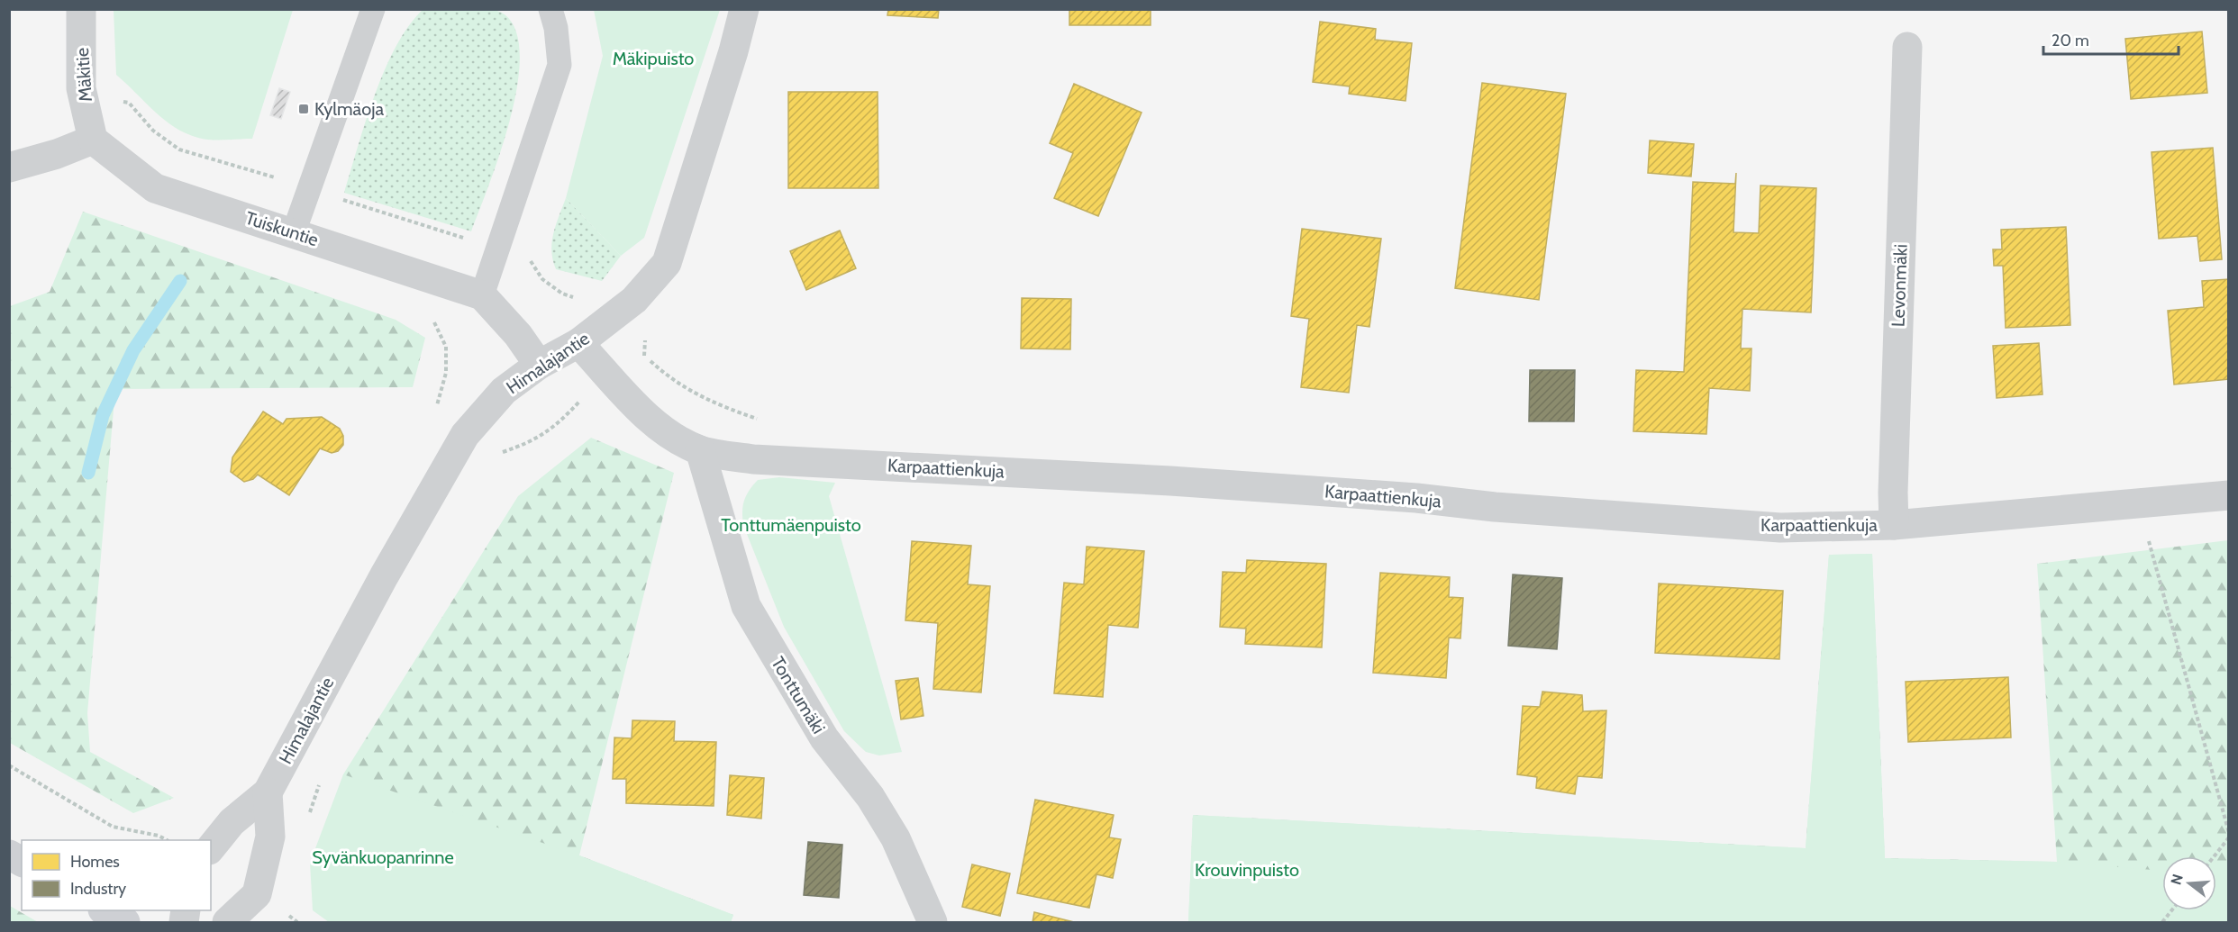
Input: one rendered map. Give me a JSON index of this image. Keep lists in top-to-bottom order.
{
  "streets": {
    "street": [
      "Mäkitie",
      "Tuiskuntie",
      "Levonmäki",
      "Himalajantie",
      "Karpaattienkuja",
      "Tonttumäki"
    ]
  },
  "crossings": [
    ["Mäkitie", "Tuiskuntie"],
    ["Levonmäki", "Karpaattienkuja"],
    ["Himalajantie", "Karpaattienkuja"],
    ["Karpaattienkuja", "Tonttumäki"]
  ],
  "parks": [
    "Mäkipuisto",
    "Tonttumäenpuisto",
    "Syvänkuopanrinne",
    "Krouvinpuisto"
  ],
  "places": {
    "transit": ["Kylmäoja"]
  },
  "legend": ["Homes", "Industry"],
  "scale_bar": "20 m",
  "north": "left"
}
